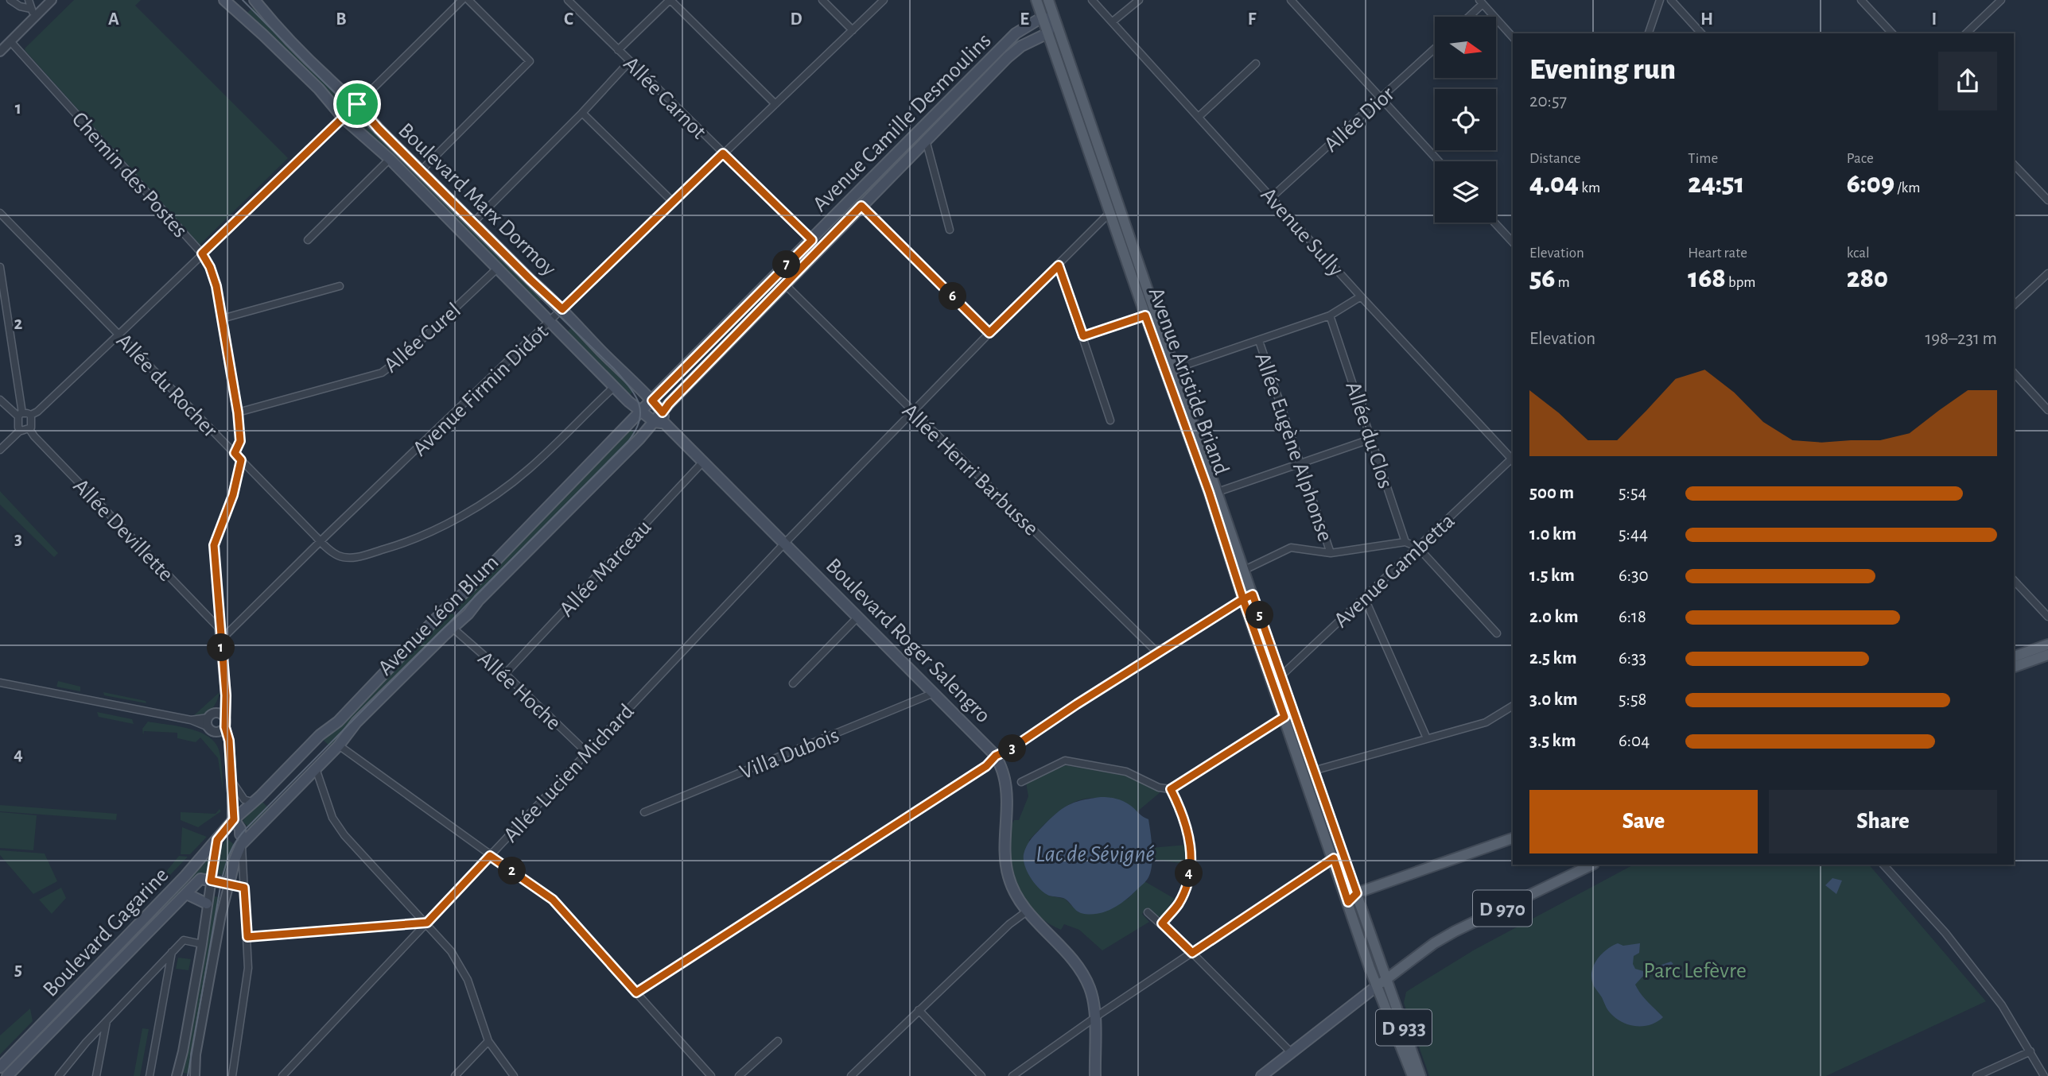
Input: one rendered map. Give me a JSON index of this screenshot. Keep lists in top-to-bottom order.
{
  "streets": {
    "main road": [
      "Avenue Camille Desmoulins",
      "Boulevard Marx Dormoy",
      "Avenue Aristide Briand",
      "Avenue Léon Blum",
      "Boulevard Roger Salengro",
      "D 970",
      "Boulevard Gagarine",
      "D 933"
    ],
    "street": [
      "Allée Carnot",
      "Allée Dior",
      "Chemin des Postes",
      "Avenue Sully",
      "Allée Curel",
      "Allée du Rocher",
      "Avenue Firmin Didot",
      "Allée du Clos",
      "Allée Eugène Alphonse",
      "Allée Henri Barbusse",
      "Allée Devillette",
      "Allée Marceau",
      "Avenue Gambetta",
      "Allée Hoche",
      "Villa Dubois",
      "Allée Lucien Michard"
    ]
  },
  "crossings": [
    ["Allée Carnot", "Avenue Camille Desmoulins"],
    ["Allée Carnot", "Avenue Firmin Didot"],
    ["Allée Dior", "Avenue Sully"],
    ["Avenue Camille Desmoulins", "Boulevard Marx Dormoy"],
    ["Avenue Camille Desmoulins", "Avenue Aristide Briand"],
    ["Avenue Camille Desmoulins", "Allée Henri Barbusse"],
    ["Avenue Camille Desmoulins", "Avenue Léon Blum"],
    ["Avenue Camille Desmoulins", "Boulevard Roger Salengro"],
    ["Chemin des Postes", "Allée Curel"],
    ["Chemin des Postes", "Allée du Rocher"],
    ["Boulevard Marx Dormoy", "Allée Curel"],
    ["Boulevard Marx Dormoy", "Allée du Rocher"],
    ["Boulevard Marx Dormoy", "Avenue Firmin Didot"],
    ["Boulevard Marx Dormoy", "Avenue Léon Blum"],
    ["Boulevard Marx Dormoy", "Boulevard Roger Salengro"],
    ["Avenue Aristide Briand", "Avenue Gambetta"],
    ["Avenue Aristide Briand", "Allée Lucien Michard"],
    ["Avenue Aristide Briand", "D 970"],
    ["Avenue Aristide Briand", "D 933"],
    ["Allée du Rocher", "Avenue Firmin Didot"],
    ["Allée Henri Barbusse", "Allée Lucien Michard"],
    ["Allée Marceau", "Boulevard Roger Salengro"],
    ["Allée Marceau", "Allée Hoche"],
    ["Avenue Léon Blum", "Boulevard Roger Salengro"],
    ["Avenue Léon Blum", "Allée Hoche"],
    ["Avenue Léon Blum", "Boulevard Gagarine"],
    ["Boulevard Roger Salengro", "Villa Dubois"],
    ["Boulevard Roger Salengro", "Allée Lucien Michard"],
    ["Allée Hoche", "Allée Lucien Michard"],
    ["D 970", "D 933"]
  ],
  "water": ["Lac de Sévigné"],
  "parks": ["Parc Lefèvre"],
  "north": "right",
  "page": {
    "heading": ["Evening run", "20:57"],
    "stats": [
      ["Distance", "4.04 km"],
      ["Time", "24:51"],
      ["Pace", "6:09 /km"],
      ["Elevation", "56 m"],
      ["Heart rate", "168 bpm"],
      ["kcal", "280"]
    ],
    "pins": [
      "7",
      "6",
      "5",
      "1",
      "3",
      "2",
      "4"
    ],
    "chart": ["Elevation", "198–231 m"],
    "list": [
      {
        "name": "500 m",
        "note": "5:54"
      },
      {
        "name": "1.0 km",
        "note": "5:44"
      },
      {
        "name": "1.5 km",
        "note": "6:30"
      },
      {
        "name": "2.0 km",
        "note": "6:18"
      },
      {
        "name": "2.5 km",
        "note": "6:33"
      },
      {
        "name": "3.0 km",
        "note": "5:58"
      },
      {
        "name": "3.5 km",
        "note": "6:04"
      }
    ],
    "buttons": ["Save", "Share"]
  },
  "grid": {
    "columns": [
      "A",
      "B",
      "C",
      "D",
      "E",
      "F",
      "H",
      "I"
    ],
    "rows": [
      "1",
      "2",
      "3",
      "4",
      "5"
    ]
  }
}
